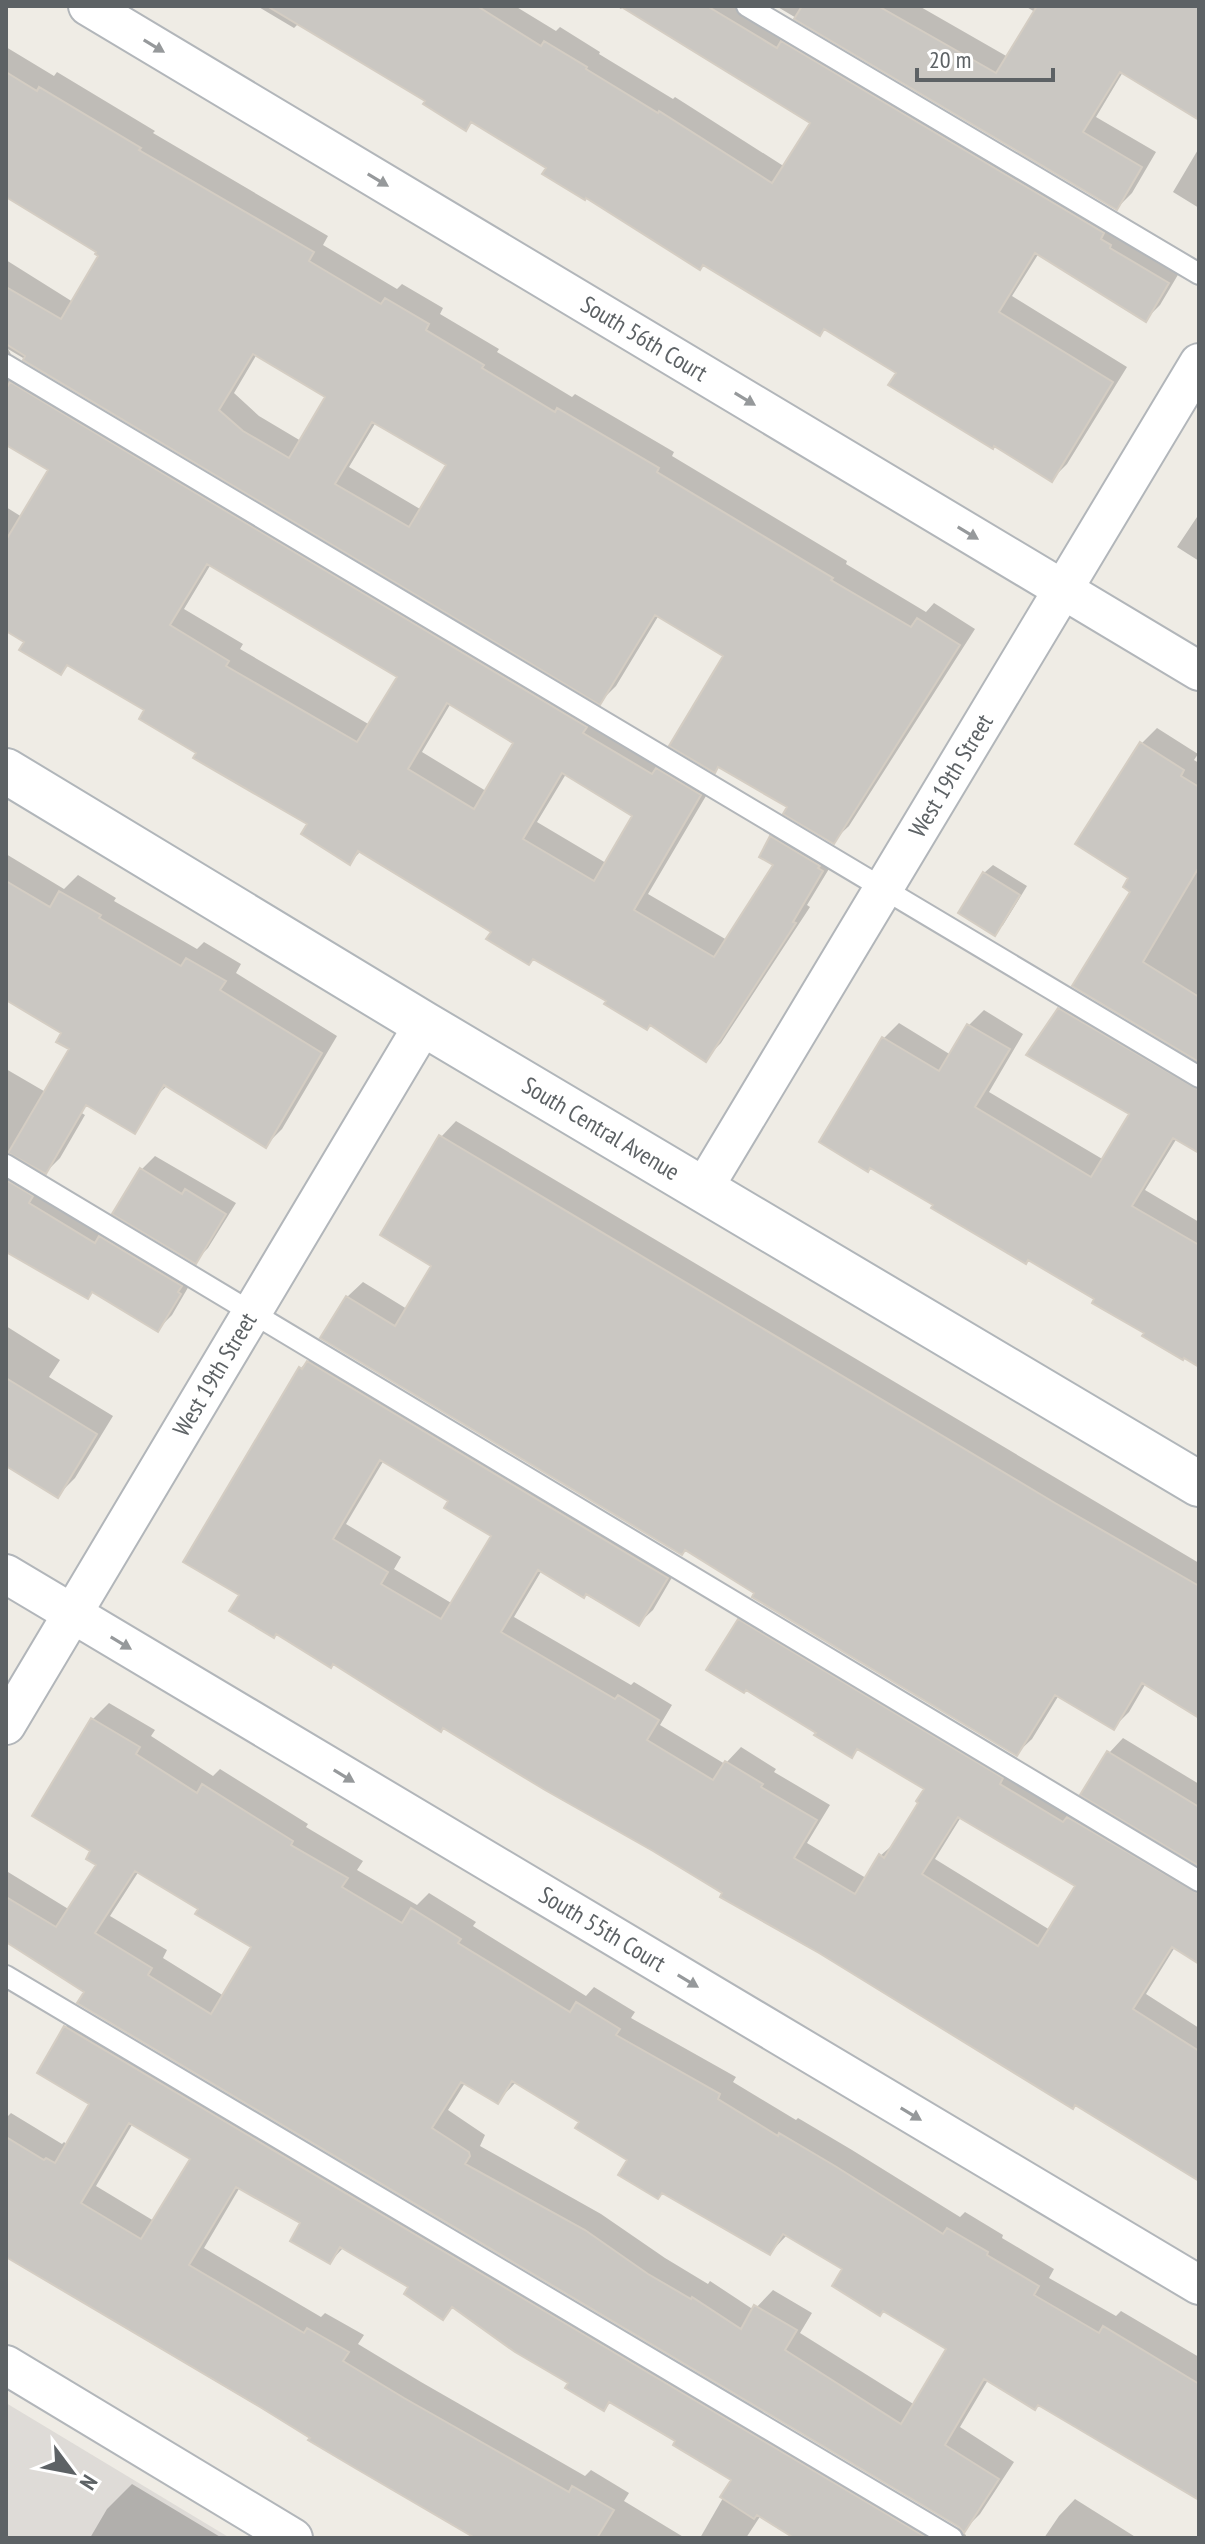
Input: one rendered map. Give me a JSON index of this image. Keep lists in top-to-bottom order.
{
  "streets": {
    "main road": ["South Central Avenue"],
    "street": ["South 56th Court", "West 19th Street", "South 55th Court"]
  },
  "crossings": [
    ["South 56th Court", "West 19th Street"],
    ["West 19th Street", "South Central Avenue"],
    ["West 19th Street", "South 55th Court"]
  ],
  "one_way": ["South 56th Court", "South 55th Court"],
  "scale_bar": "20 m",
  "north": "bottom right"
}
